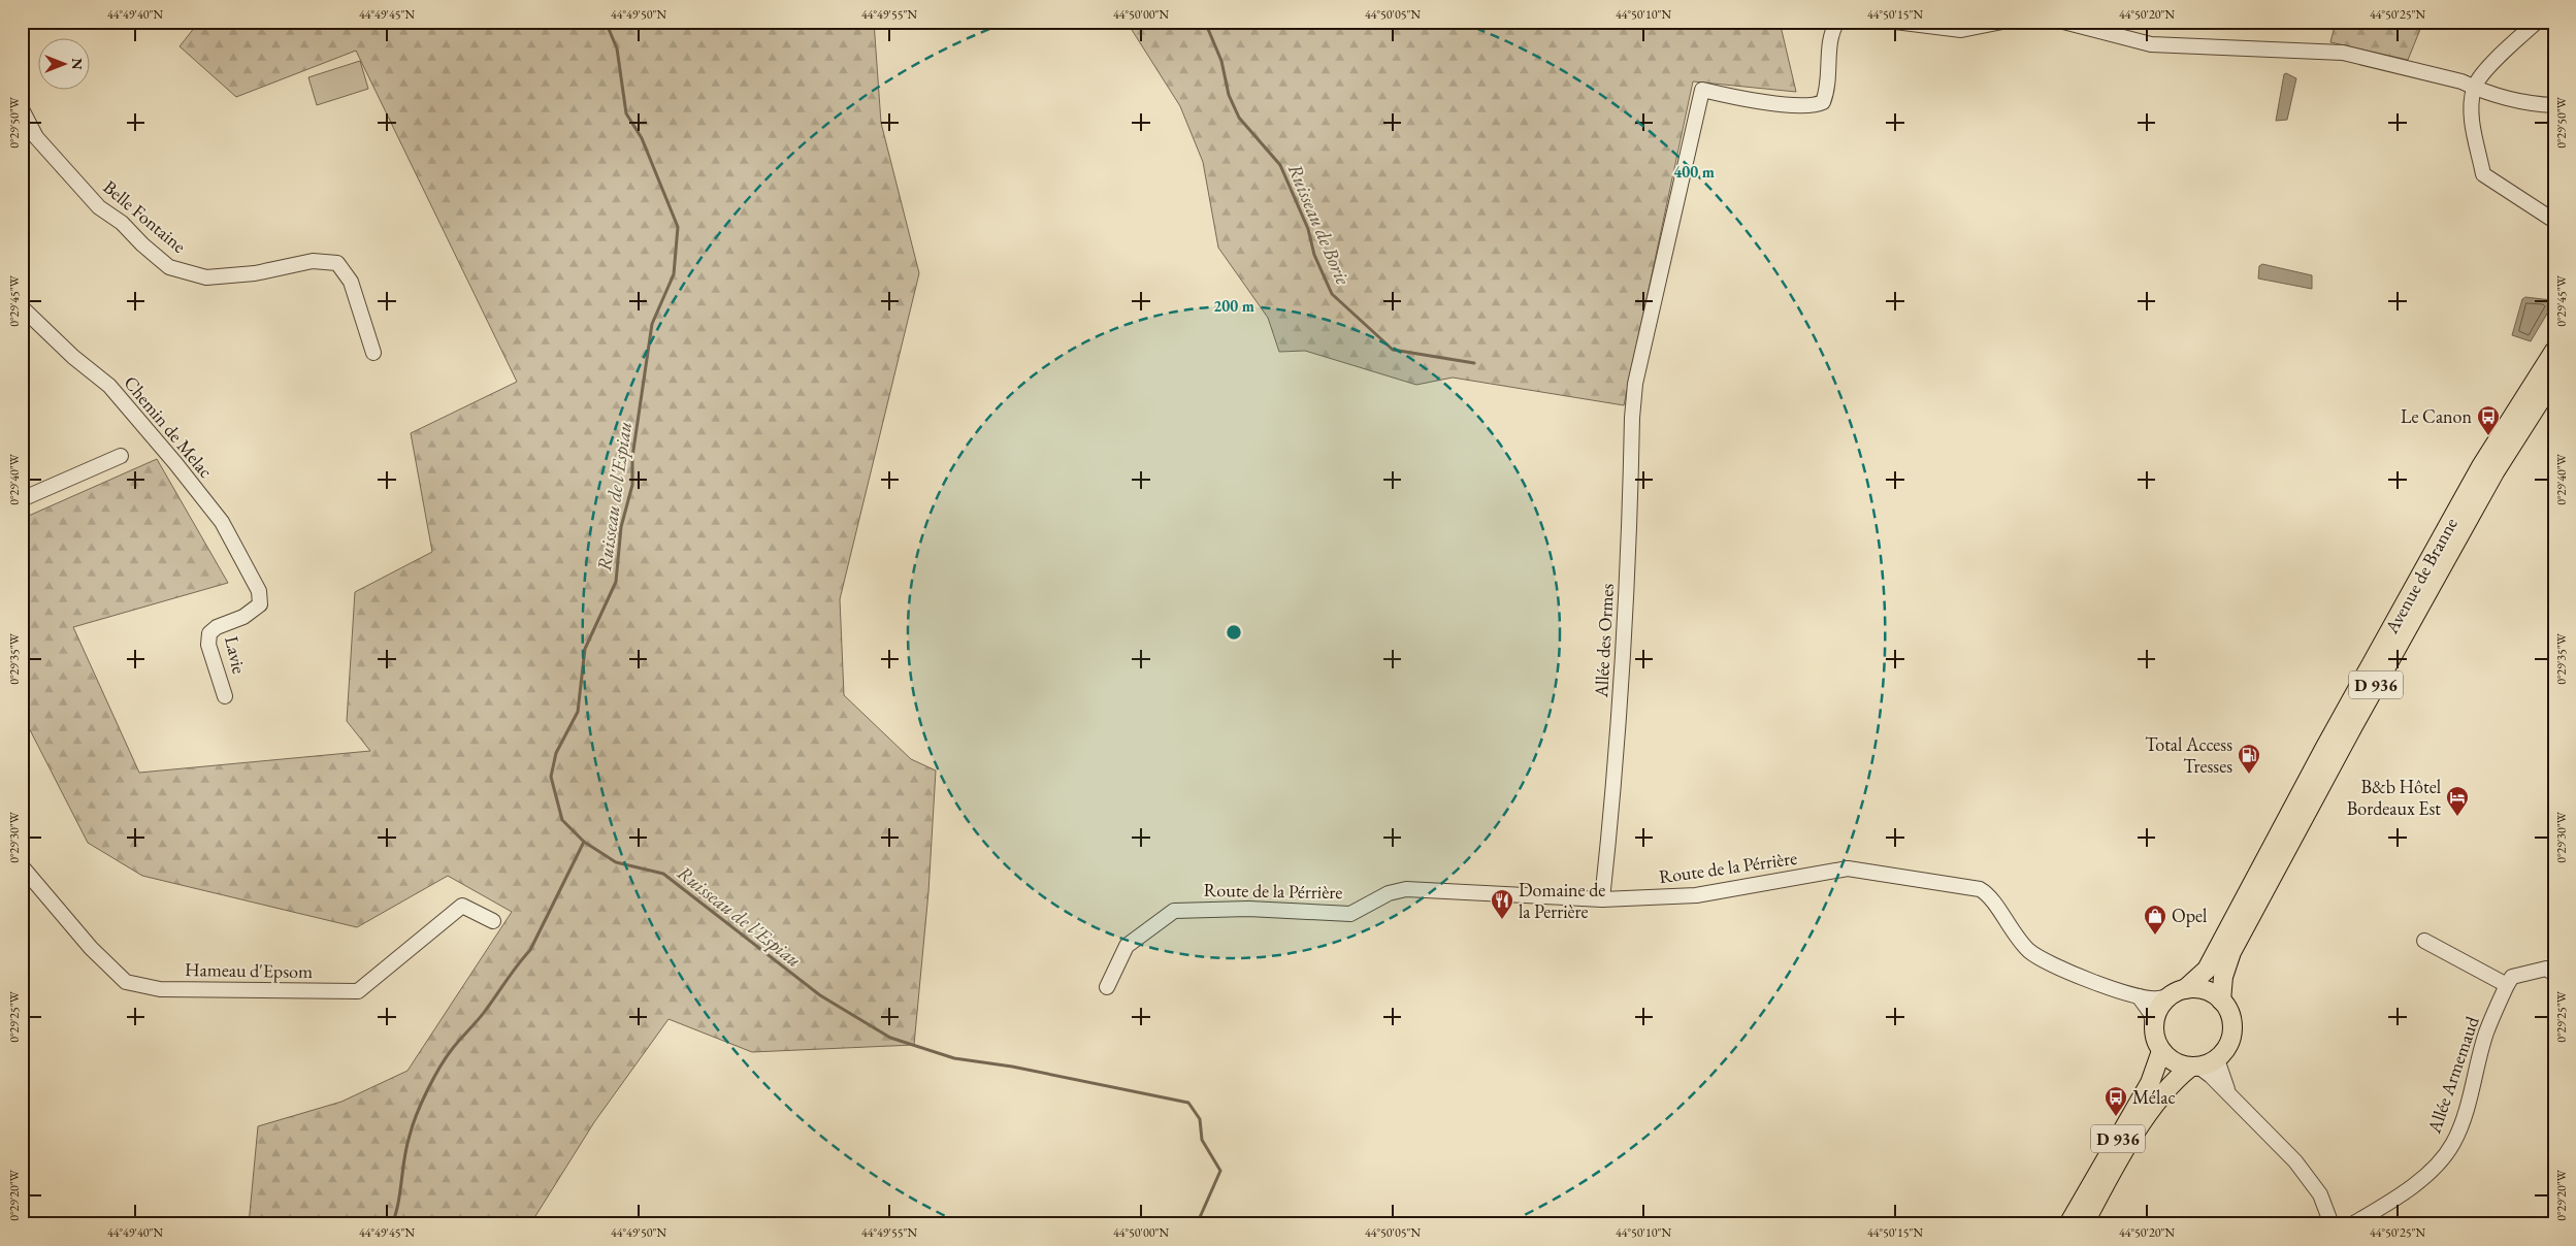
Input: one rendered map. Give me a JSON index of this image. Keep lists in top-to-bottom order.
{
  "streets": {
    "main road": ["Avenue de Branne", "D 936"],
    "street": [
      "Belle Fontaine",
      "Chemin de Melac",
      "Allée des Ormes",
      "Lavie",
      "Route de la Pérrière",
      "Hameau d'Epsom",
      "Allée Armemaud"
    ]
  },
  "crossings": [
    ["Chemin de Melac", "Lavie"],
    ["Avenue de Branne", "D 936"],
    ["Avenue de Branne", "Route de la Pérrière"],
    ["Allée des Ormes", "Route de la Pérrière"],
    ["D 936", "Route de la Pérrière"]
  ],
  "water": ["Ruisseau de Borie", "Ruisseau de l'Espiau"],
  "places": {
    "bus stop": ["Le Canon", "Mélac"],
    "fuel station": ["Total Access Tresses"],
    "hotel": ["B&b Hôtel Bordeaux Est"],
    "restaurant": ["Domaine de la Perrière"],
    "shop": ["Opel"]
  },
  "north": "right",
  "coordinates": [
    "44°49'40\"N",
    "44°49'45\"N",
    "44°49'50\"N",
    "44°49'55\"N",
    "44°50'00\"N",
    "44°50'05\"N",
    "44°50'10\"N",
    "44°50'15\"N",
    "44°50'20\"N",
    "44°50'25\"N",
    "0°29'50\"W",
    "0°29'45\"W",
    "0°29'40\"W",
    "0°29'35\"W",
    "0°29'30\"W",
    "0°29'25\"W",
    "0°29'20\"W"
  ],
  "rings": ["400 m", "200 m"]
}
